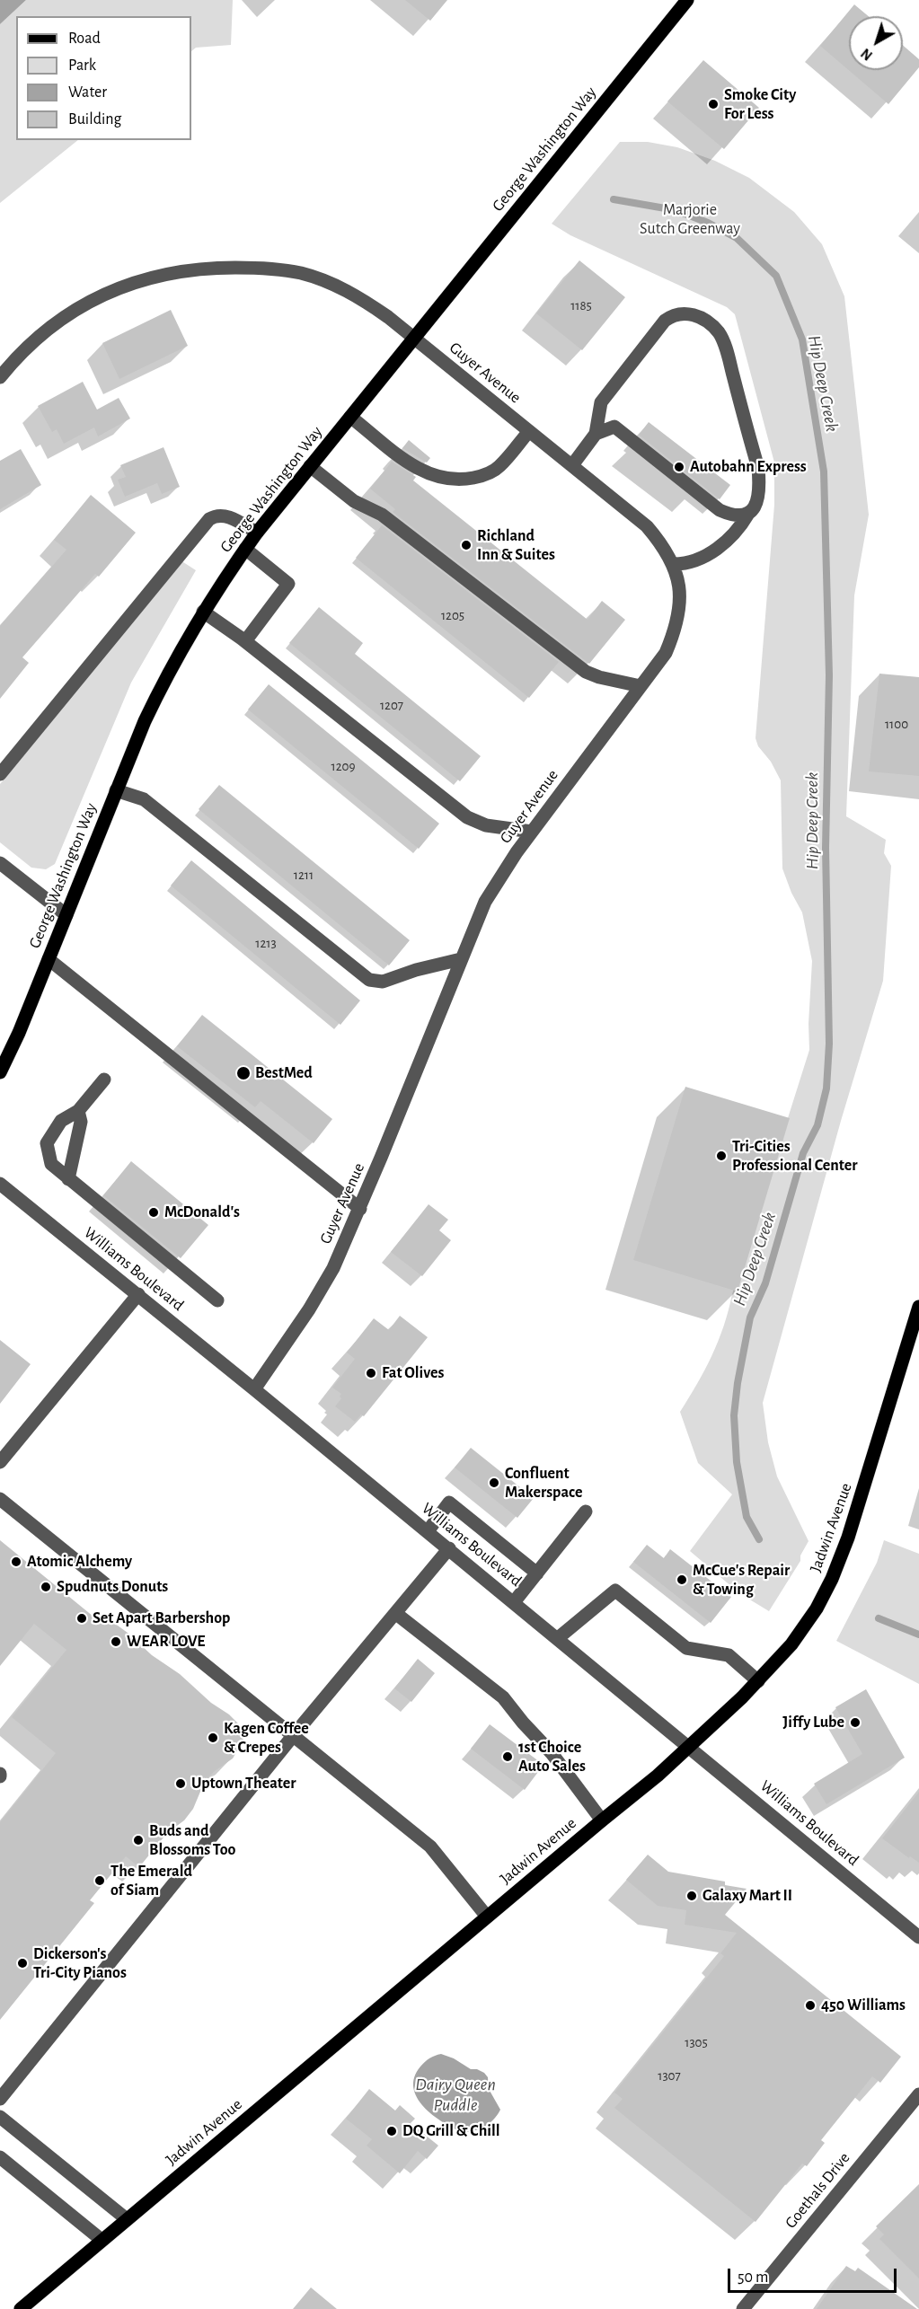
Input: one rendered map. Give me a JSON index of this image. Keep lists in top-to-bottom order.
{
  "streets": {
    "main road": ["George Washington Way", "Jadwin Avenue"],
    "street": ["Guyer Avenue", "Williams Boulevard", "Goethals Drive"]
  },
  "crossings": [
    ["George Washington Way", "Guyer Avenue"],
    ["Guyer Avenue", "Williams Boulevard"],
    ["Williams Boulevard", "Jadwin Avenue"]
  ],
  "water": ["Hip Deep Creek", "Dairy Queen Puddle"],
  "parks": ["Marjorie Sutch Greenway"],
  "places": [
    "Smoke City For Less",
    "Autobahn Express",
    "Richland Inn & Suites",
    "BestMed",
    "Tri-Cities Professional Center",
    "McDonald's",
    "Fat Olives",
    "Confluent Makerspace",
    "Atomic Alchemy",
    "McCue's Repair & Towing",
    "Spudnuts Donuts",
    "Set Apart Barbershop",
    "WEAR LOVE",
    "Jiffy Lube",
    "Kagen Coffee & Crepes",
    "1st Choice Auto Sales",
    "Uptown Theater",
    "Buds and Blossoms Too",
    "The Emerald of Siam",
    "Galaxy Mart II",
    "Dickerson's Tri-City Pianos",
    "450 Williams",
    "DQ Grill & Chill"
  ],
  "house_numbers": [
    "1185",
    "1205",
    "1207",
    "1100",
    "1209",
    "1211",
    "1213",
    "1305",
    "1307"
  ],
  "legend": [
    "Road",
    "Park",
    "Water",
    "Building"
  ],
  "scale_bar": "50 m",
  "north": "bottom left"
}
